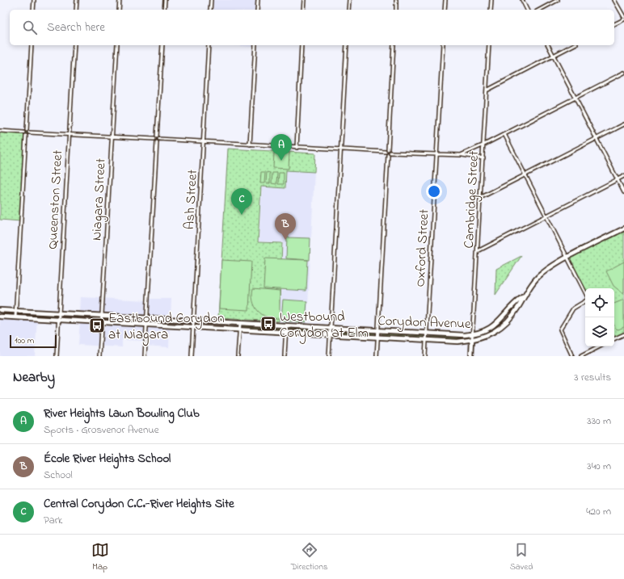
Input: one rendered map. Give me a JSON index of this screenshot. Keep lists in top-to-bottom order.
{
  "streets": {
    "main road": ["Cambridge Street", "Corydon Avenue"],
    "street": [
      "Queenston Street",
      "Niagara Street",
      "Ash Street",
      "Oxford Street"
    ]
  },
  "crossings": [
    ["Queenston Street", "Corydon Avenue"],
    ["Niagara Street", "Corydon Avenue"],
    ["Ash Street", "Corydon Avenue"],
    ["Cambridge Street", "Corydon Avenue"],
    ["Oxford Street", "Corydon Avenue"]
  ],
  "places": {
    "bus stop": ["Westbound Corydon at Elm", "Eastbound Corydon at Niagara"]
  },
  "scale_bar": "100 m",
  "page": {
    "search": "Search here",
    "pins": ["A", "C", "B"],
    "scale": "100 m",
    "heading": ["Nearby", "3 results"],
    "list": [
      {
        "mark": "A",
        "name": "River Heights Lawn Bowling Club",
        "note": "Sports · Grosvenor Avenue",
        "value": "330 m"
      },
      {
        "mark": "B",
        "name": "École River Heights School",
        "note": "School",
        "value": "340 m"
      },
      {
        "mark": "C",
        "name": "Central Corydon C.C.-River Heights Site",
        "note": "Park",
        "value": "420 m"
      }
    ],
    "nav": ["Map", "Directions", "Saved"]
  }
}
